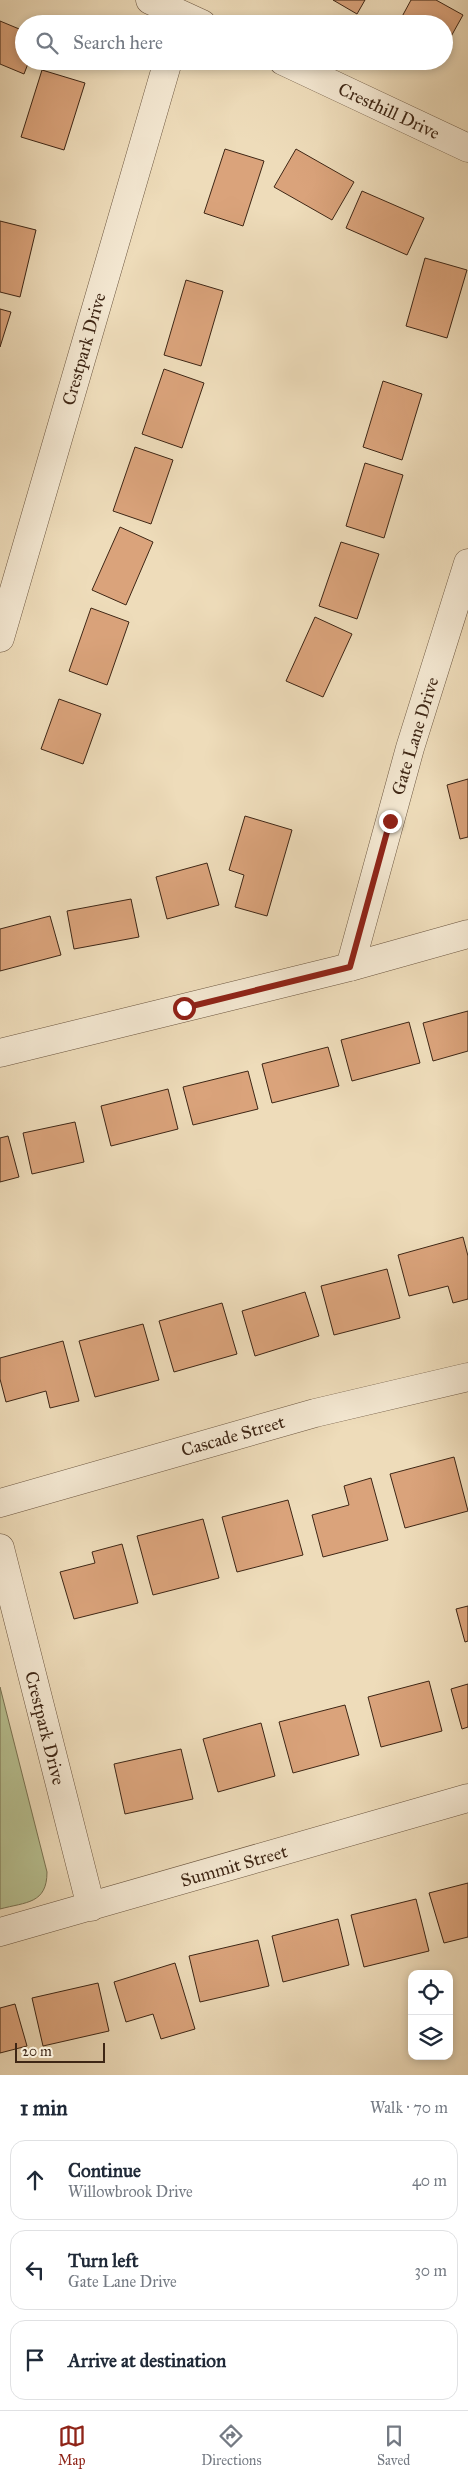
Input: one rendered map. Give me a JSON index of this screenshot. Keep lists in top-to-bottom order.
{
  "streets": {
    "street": [
      "Cresthill Drive",
      "Crestpark Drive",
      "Gate Lane Drive",
      "Cascade Street",
      "Summit Street"
    ]
  },
  "crossings": [
    ["Crestpark Drive", "Summit Street"]
  ],
  "scale_bar": "20 m",
  "page": {
    "search": "Search here",
    "scale": "20 m",
    "heading": ["1 min", "Walk · 70 m"],
    "list": [
      ["Continue", "Willowbrook Drive", "40 m"],
      ["Turn left", "Gate Lane Drive", "30 m"],
      "Arrive at destination"
    ],
    "nav": ["Map", "Directions", "Saved"]
  }
}
